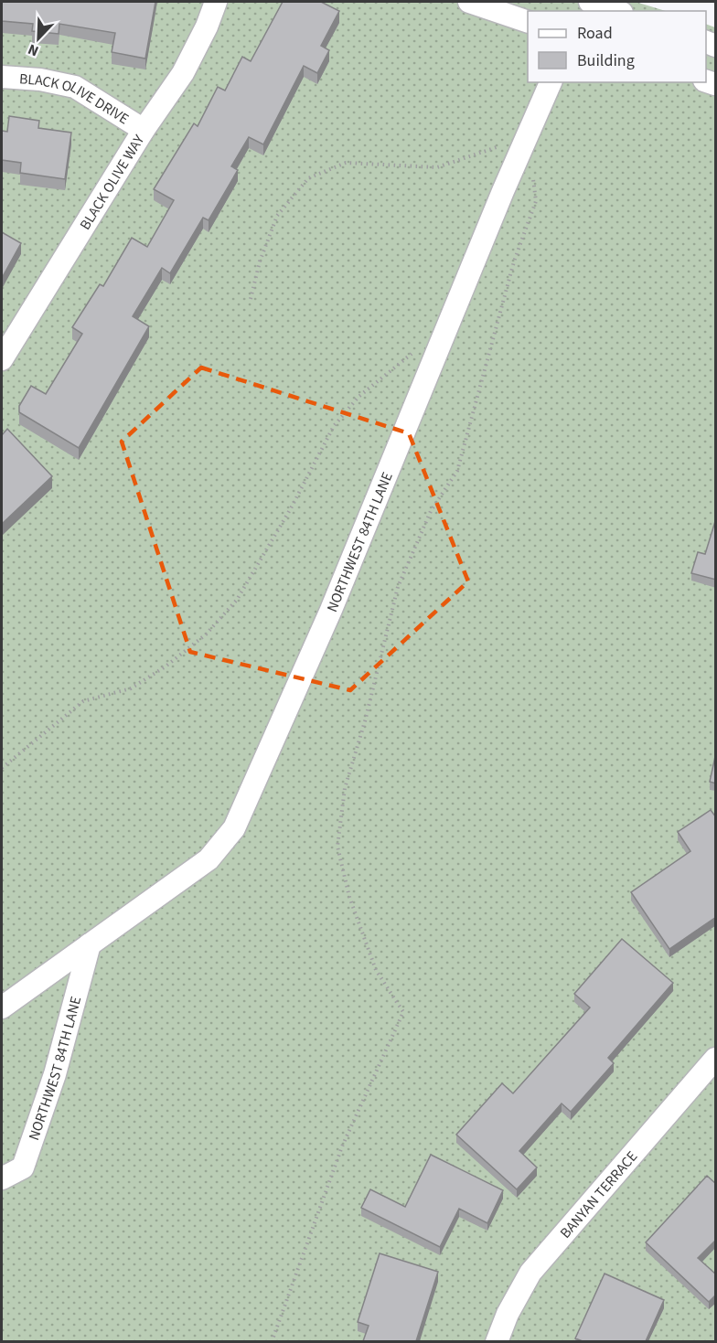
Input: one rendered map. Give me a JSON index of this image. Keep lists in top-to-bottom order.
{
  "streets": {
    "street": [
      "BLACK OLIVE DRIVE",
      "BLACK OLIVE WAY",
      "NORTHWEST 84TH LANE",
      "BANYAN TERRACE"
    ]
  },
  "crossings": [
    ["BLACK OLIVE DRIVE", "BLACK OLIVE WAY"]
  ],
  "legend": ["Road", "Building"],
  "north": "bottom left"
}
